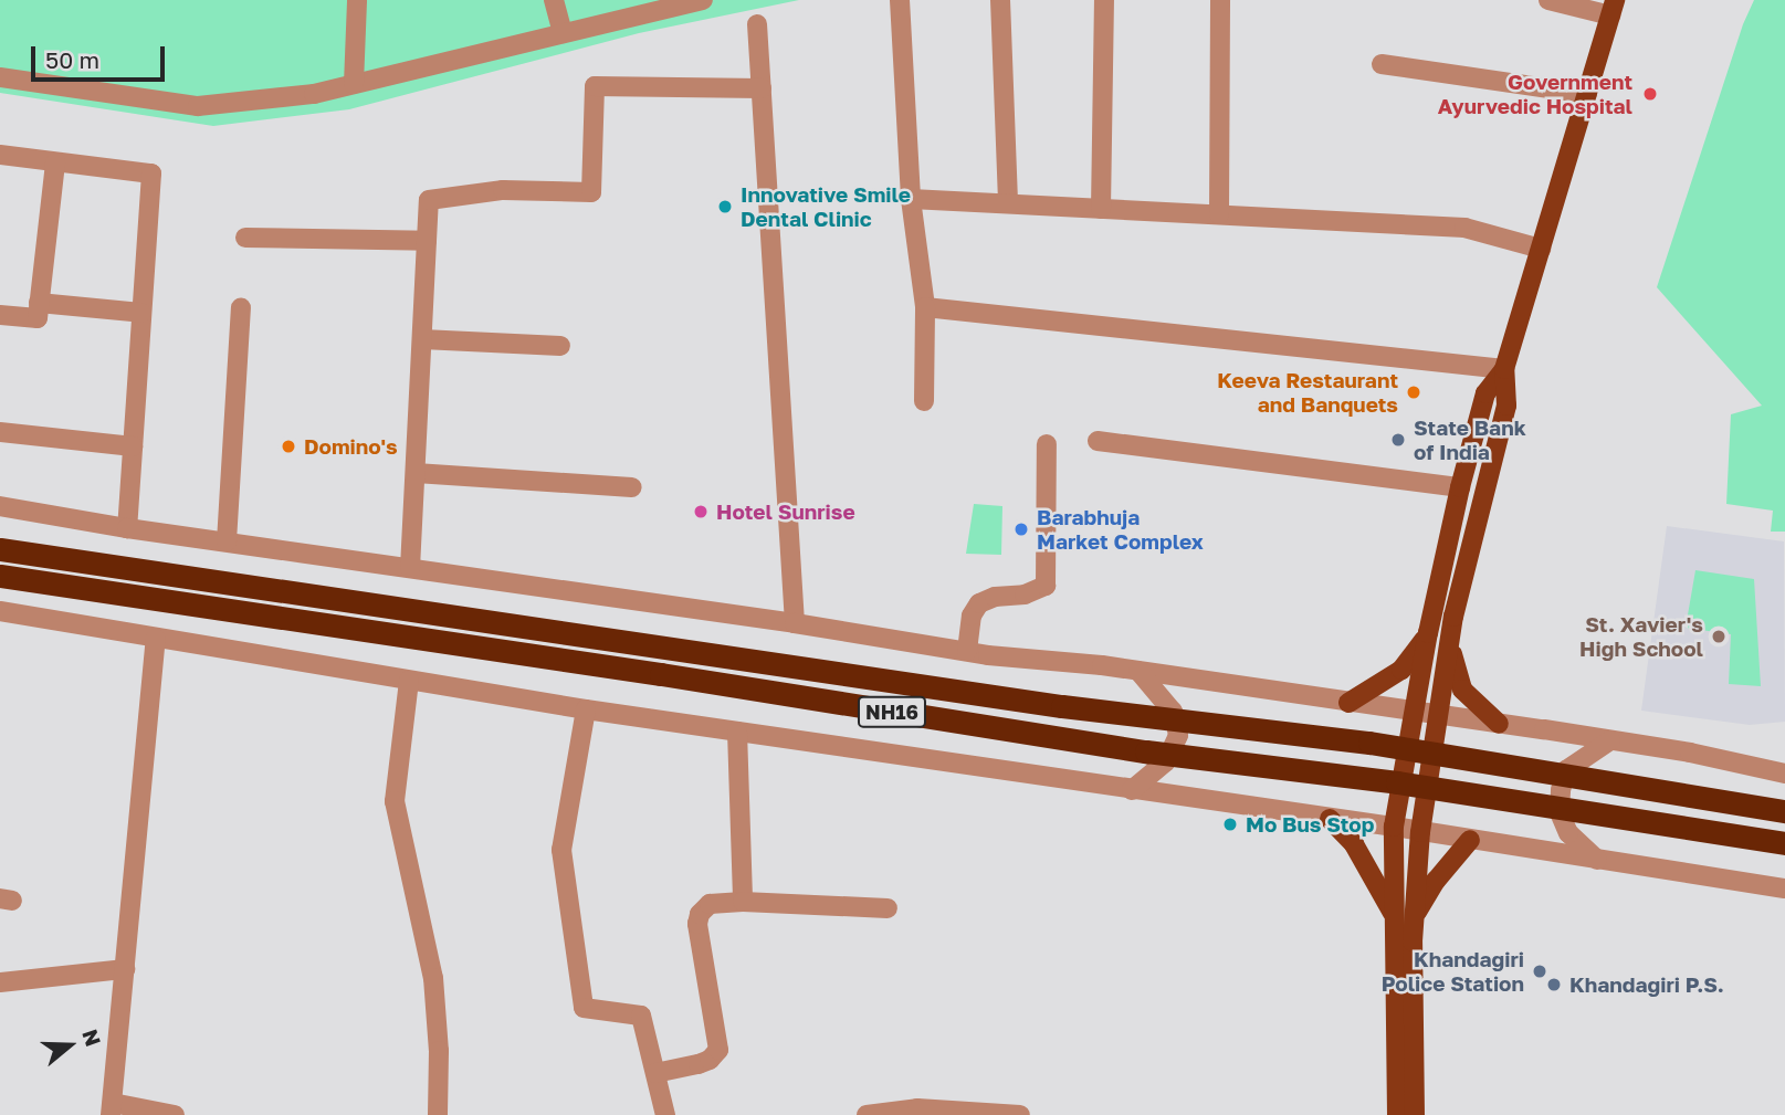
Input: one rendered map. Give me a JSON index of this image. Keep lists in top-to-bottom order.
{
  "streets": {
    "highway": ["NH16"]
  },
  "places": [
    "Government Ayurvedic Hospital",
    "Innovative Smile Dental Clinic",
    "Keeva Restaurant and Banquets",
    "State Bank of India",
    "Domino's",
    "Hotel Sunrise",
    "Barabhuja Market Complex",
    "St. Xavier's High School",
    "Mo Bus Stop",
    "Khandagiri Police Station",
    "Khandagiri P.S."
  ],
  "scale_bar": "50 m",
  "north": "right"
}
